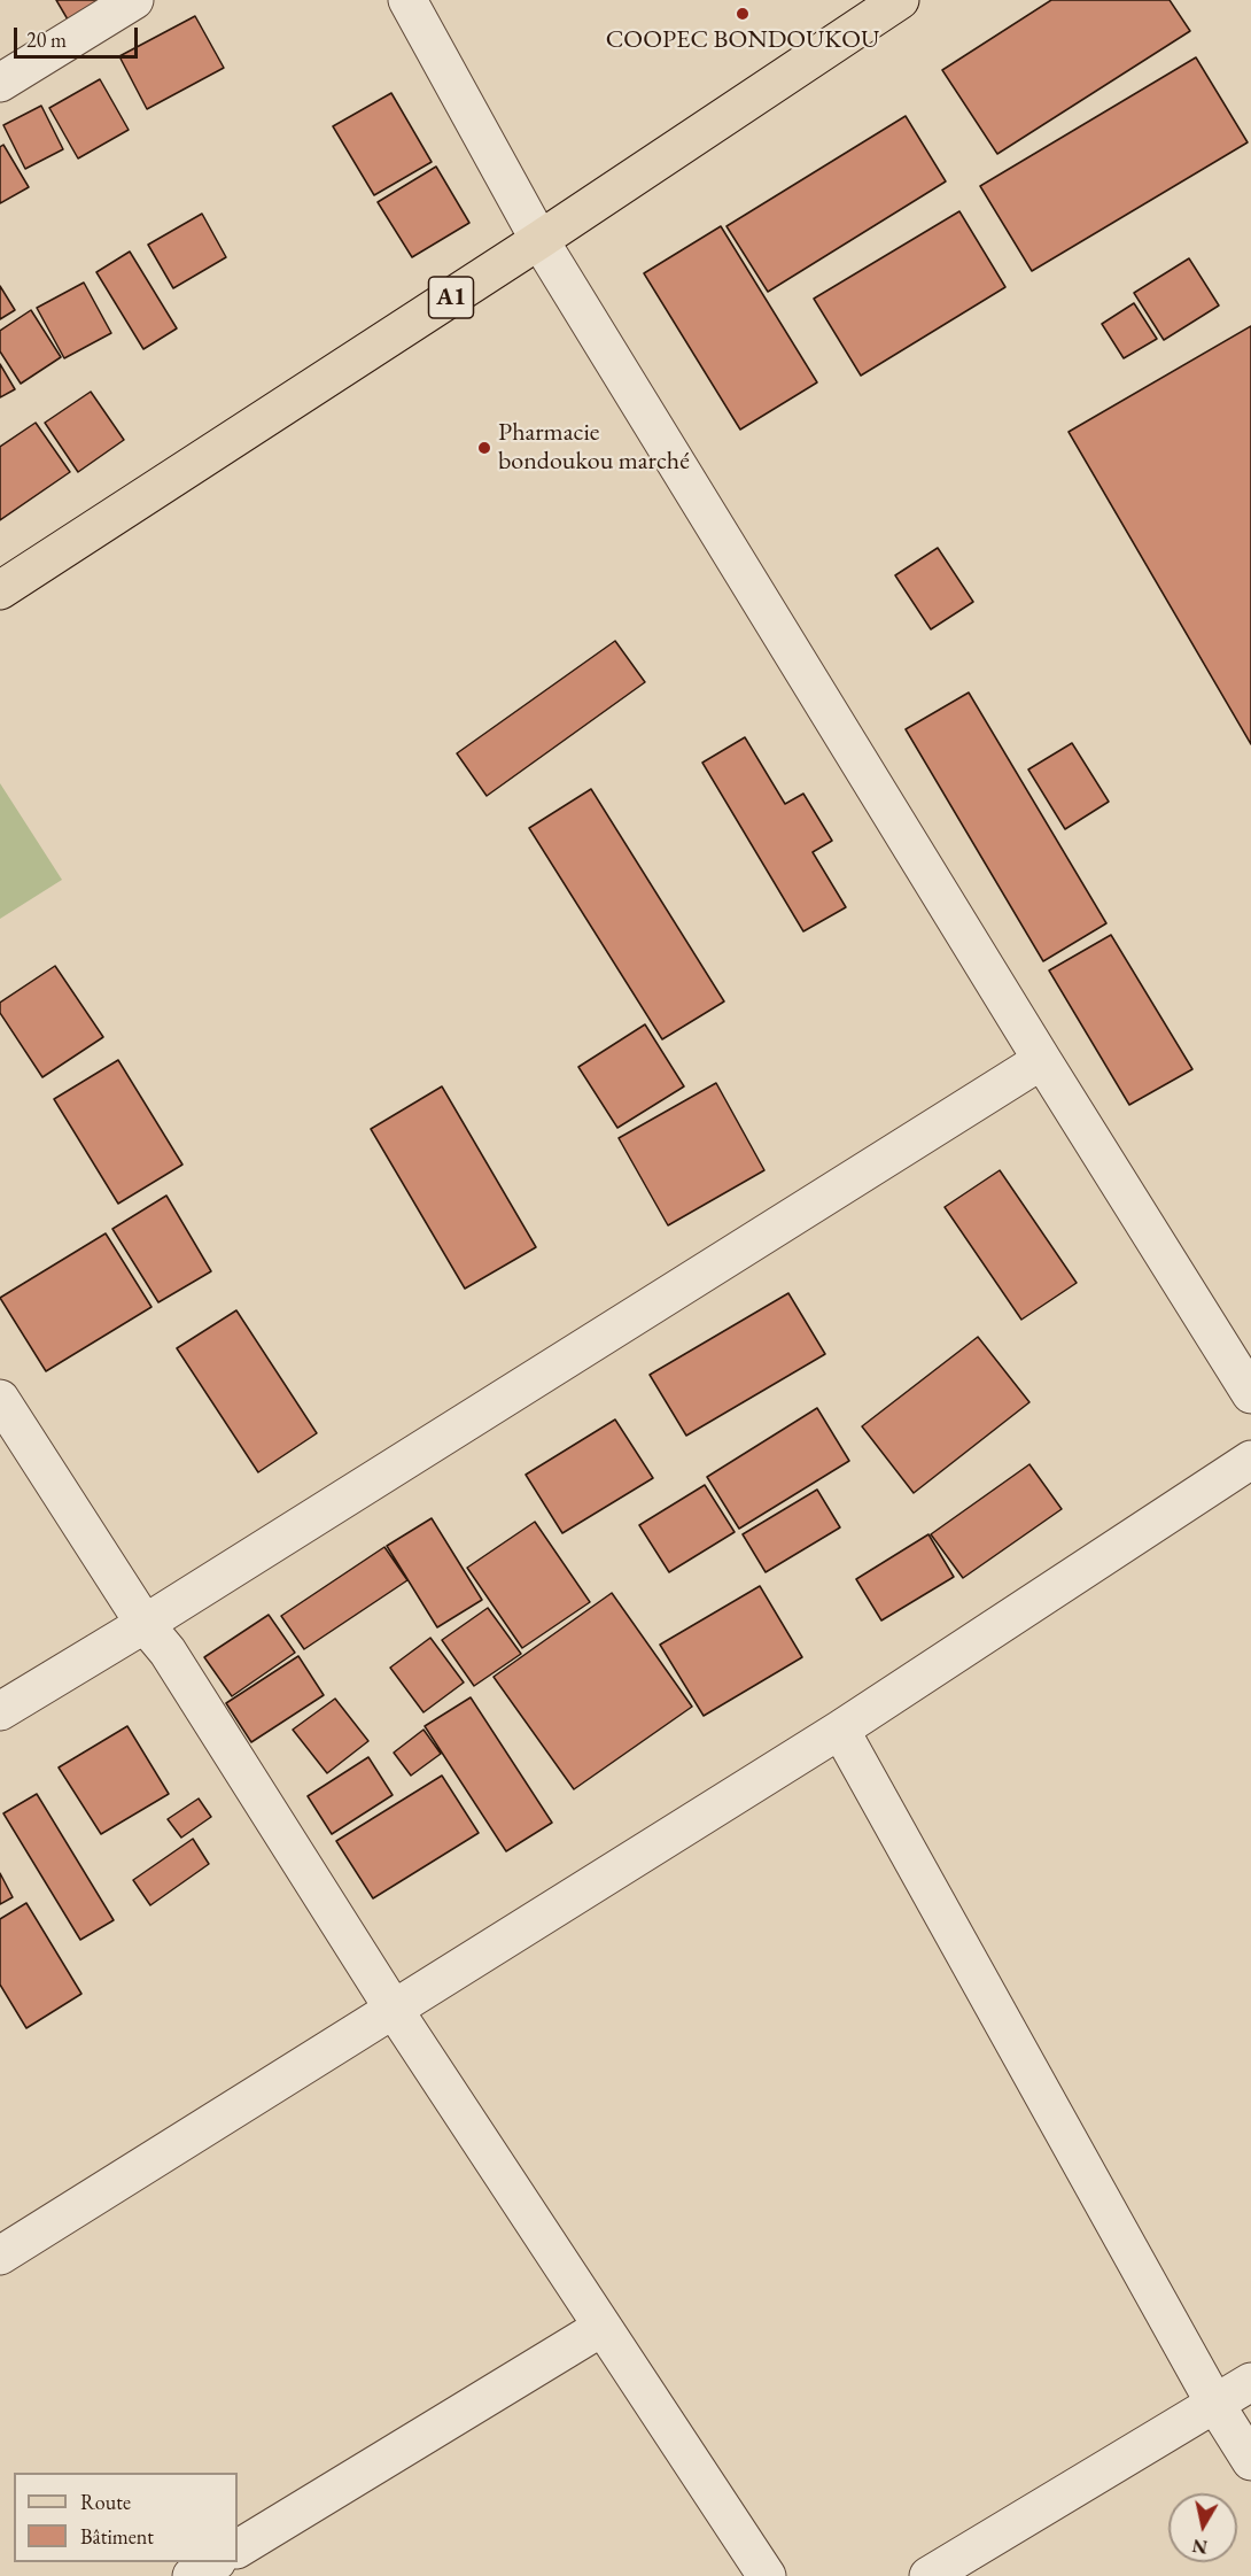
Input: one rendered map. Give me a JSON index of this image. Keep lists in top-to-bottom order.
{
  "streets": {
    "main road": ["A1"]
  },
  "places": ["COOPEC BONDOUKOU", "Pharmacie bondoukou marché"],
  "legend": ["Route", "Bâtiment"],
  "scale_bar": "20 m",
  "north": "bottom"
}
